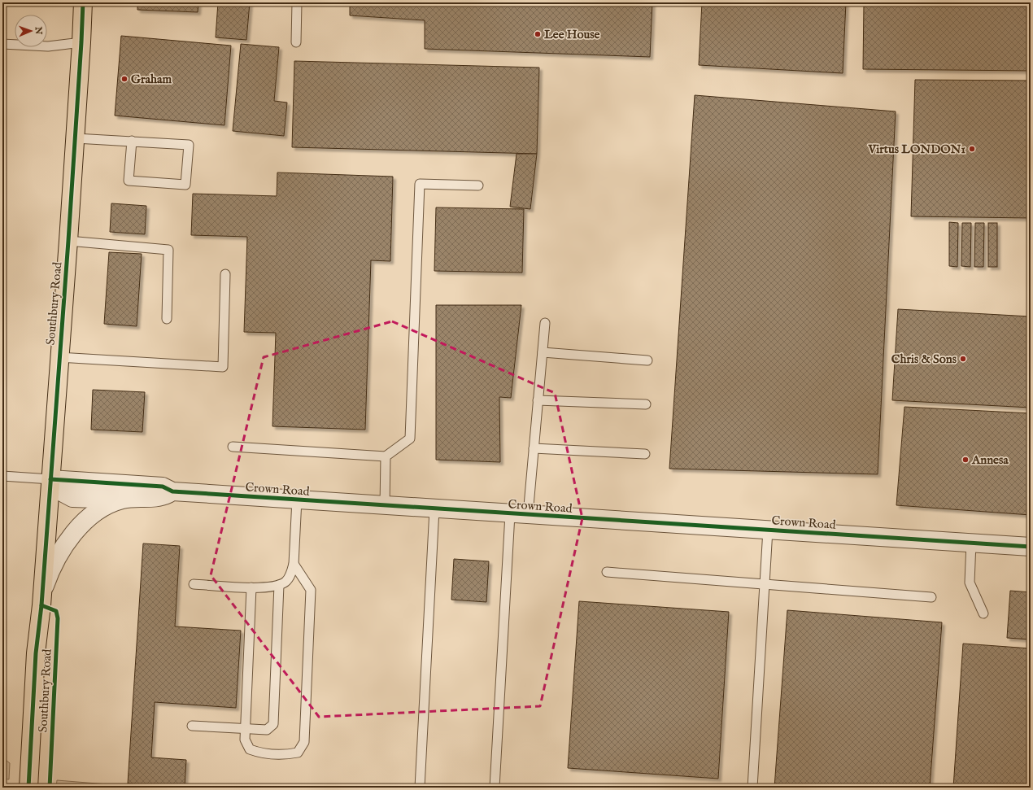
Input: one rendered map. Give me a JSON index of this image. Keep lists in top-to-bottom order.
{
  "streets": {
    "main road": ["Southbury Road"],
    "street": ["Crown Road"]
  },
  "crossings": [
    ["Southbury Road", "Crown Road"]
  ],
  "places": [
    "Lee House",
    "Graham",
    "Virtus LONDON1",
    "Chris & Sons",
    "Annesa"
  ],
  "north": "right"
}
